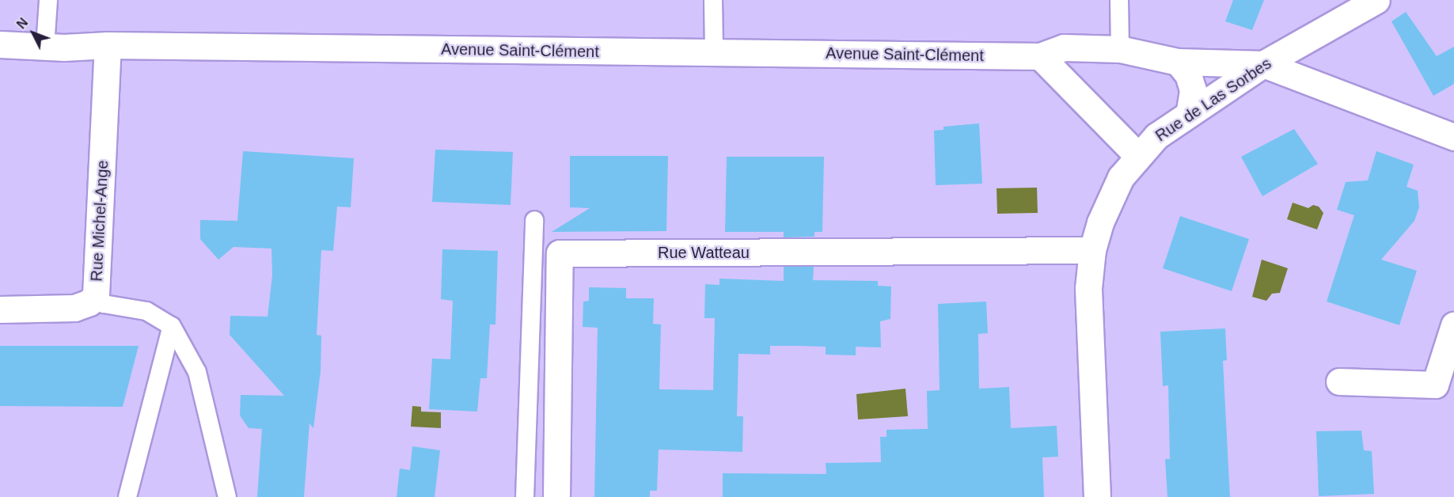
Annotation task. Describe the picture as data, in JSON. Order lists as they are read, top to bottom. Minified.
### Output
{"streets":{"street":["Avenue Saint-Clément","Rue de Las Sorbes","Rue Michel-Ange","Rue Watteau"]},"crossings":[["Avenue Saint-Clément","Rue de Las Sorbes"],["Avenue Saint-Clément","Rue Michel-Ange"],["Rue de Las Sorbes","Rue Watteau"]],"north":"top left"}
